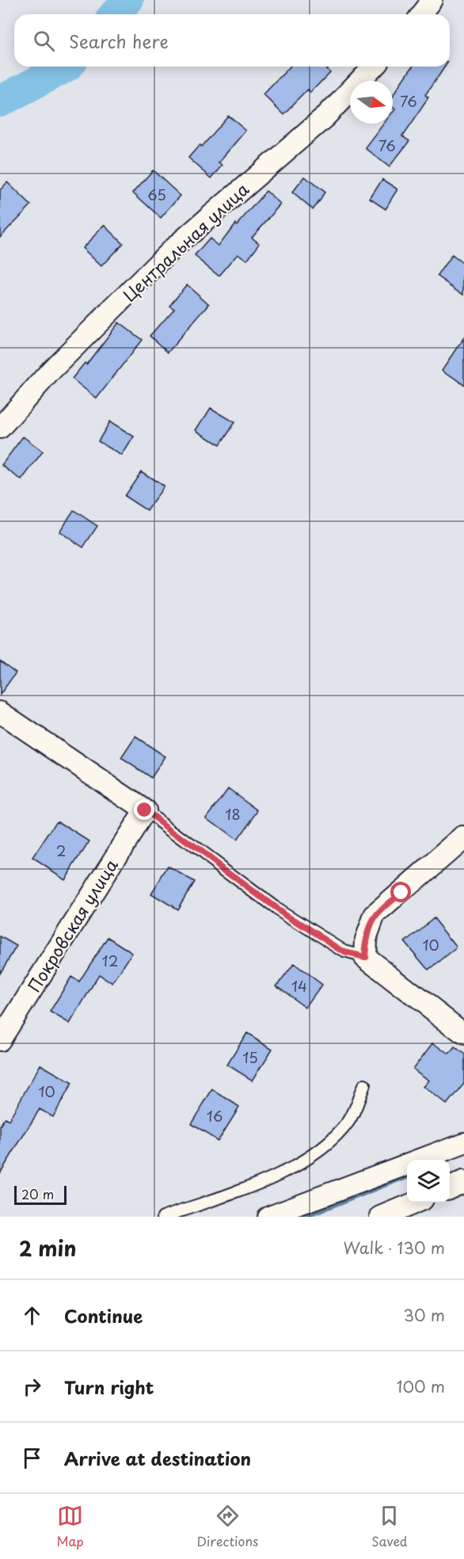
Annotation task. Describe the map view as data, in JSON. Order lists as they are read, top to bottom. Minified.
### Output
{"streets":{"street":["Центральная улица","Покровская улица"]},"house_numbers":["76","76","65","18","2","10","12","14","15","10","16"],"scale_bar":"20 m","north":"right","page":{"search":"Search here","scale":"20 m","heading":["2 min","Walk · 130 m"],"list":[["Continue","30 m"],["Turn right","100 m"],"Arrive at destination"],"nav":["Map","Directions","Saved"]}}
